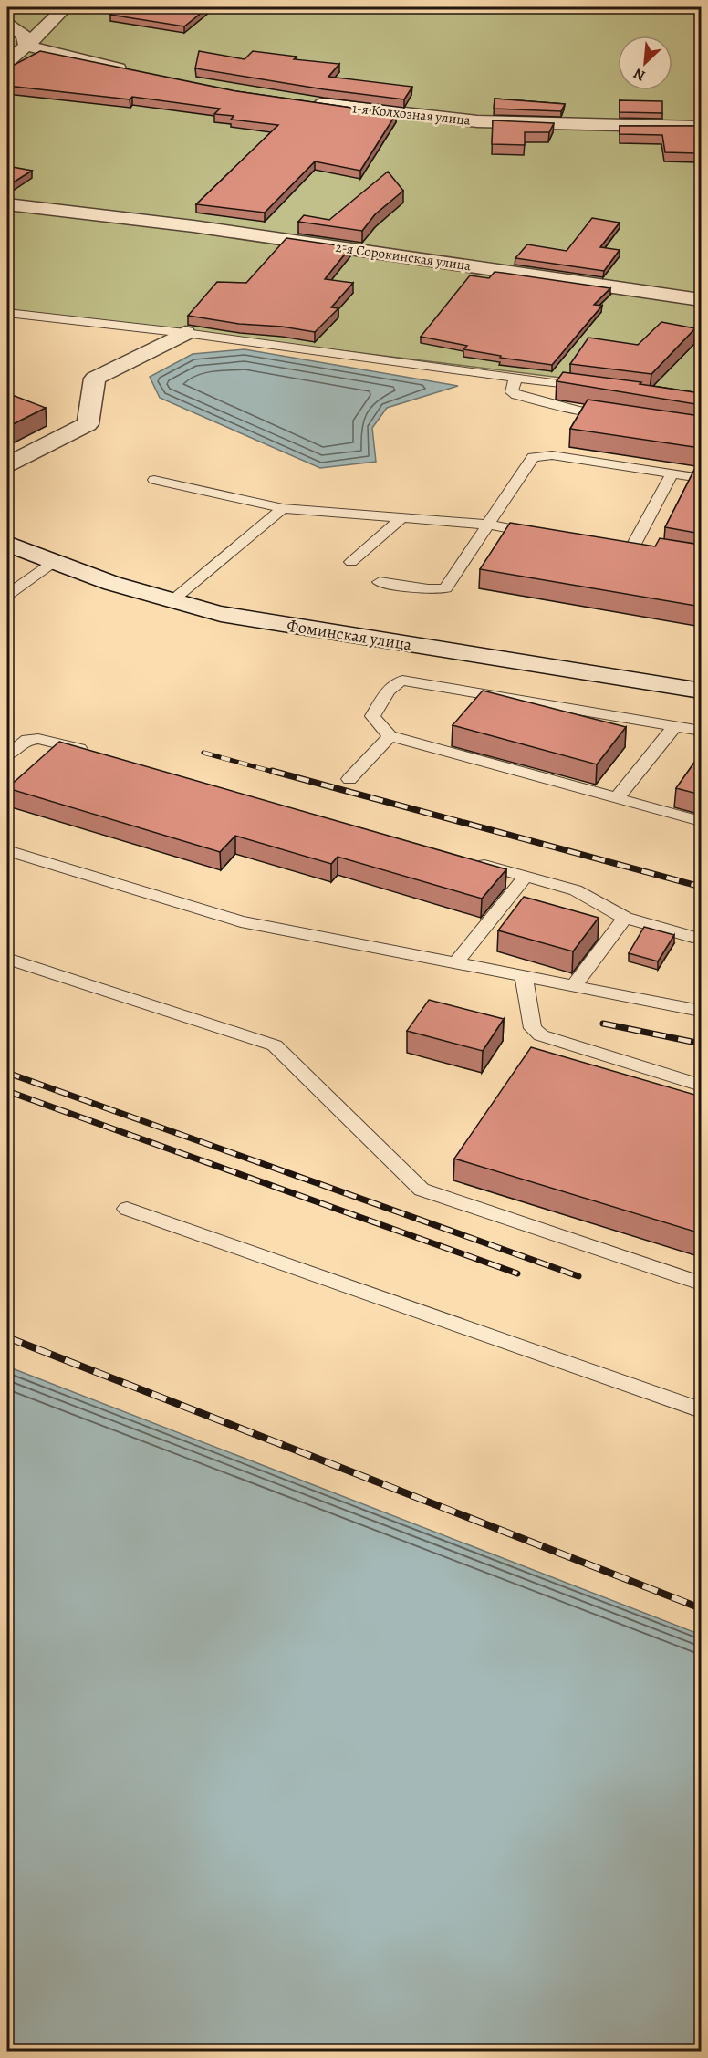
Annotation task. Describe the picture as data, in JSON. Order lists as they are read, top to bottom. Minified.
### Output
{"streets":{"street":["1-я Колхозная улица","2-я Сорокинская улица","Фоминская улица"]},"north":"bottom left"}
